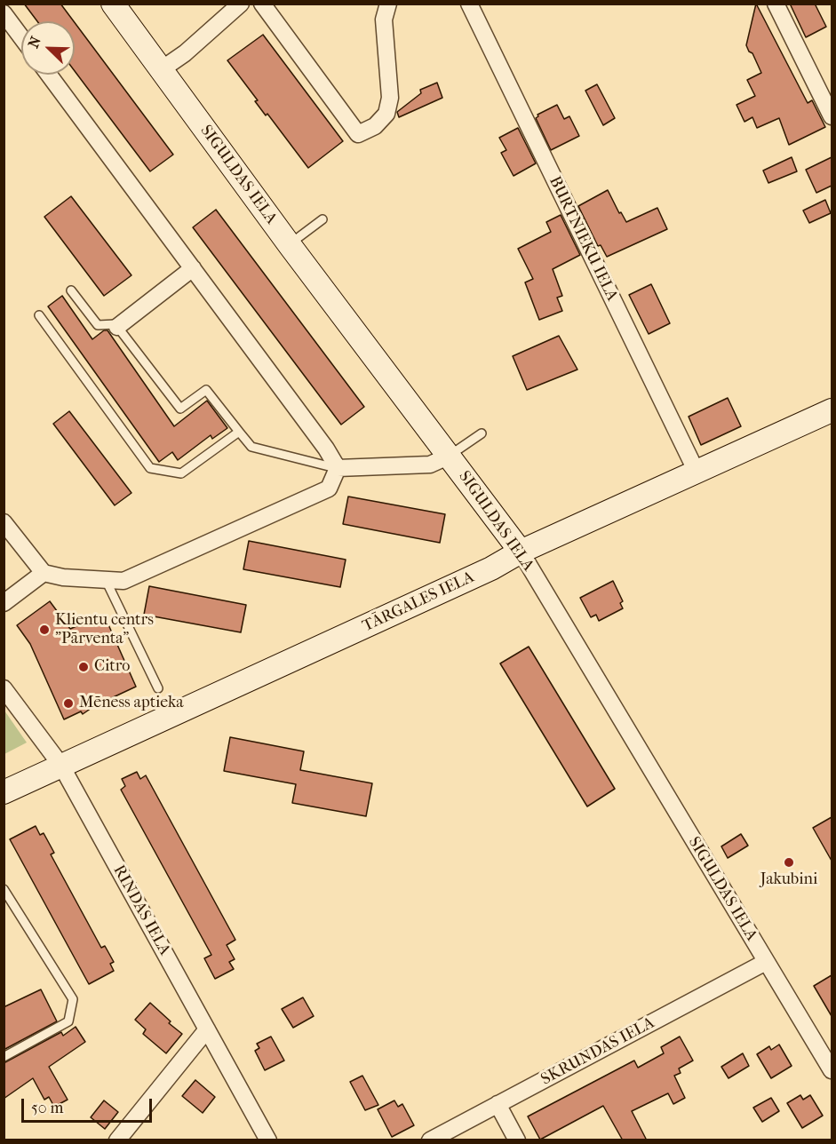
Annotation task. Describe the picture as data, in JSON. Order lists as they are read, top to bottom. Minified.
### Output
{"streets":{"street":["SIGULDAS IELA","BURTNIEKU IELA","TĀRGALES IELA","RINDAS IELA","SKRUNDAS IELA"]},"crossings":[["SIGULDAS IELA","TĀRGALES IELA"],["SIGULDAS IELA","SKRUNDAS IELA"],["BURTNIEKU IELA","TĀRGALES IELA"],["TĀRGALES IELA","RINDAS IELA"]],"places":["Klientu centrs \"Pārventa\"","Citro","Mēness aptieka","Jakubini"],"scale_bar":"50 m","north":"top left"}
